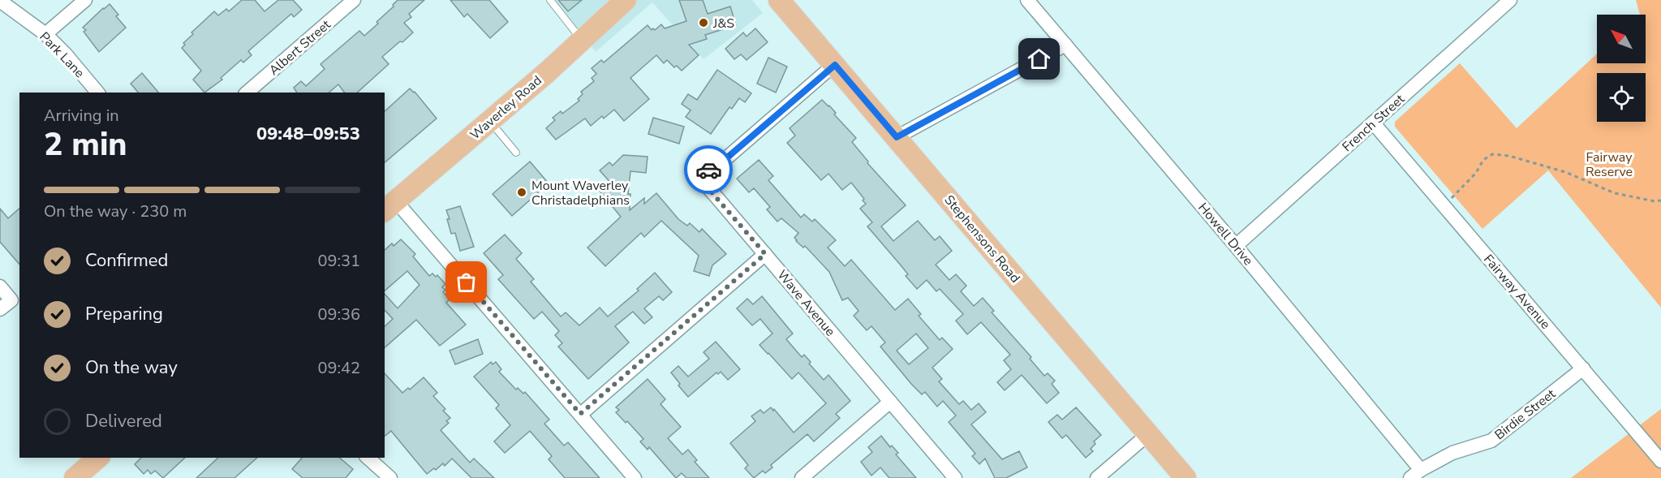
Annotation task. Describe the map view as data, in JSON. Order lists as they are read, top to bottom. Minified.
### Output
{"streets":{"main road":["Waverley Road","Stephensons Road"],"street":["Albert Street","Park Lane","French Street","Howell Drive","Fairway Avenue","Wave Avenue","Birdie Street"]},"crossings":[["French Street","Howell Drive"],["French Street","Fairway Avenue"],["Howell Drive","Birdie Street"],["Stephensons Road","Wave Avenue"],["Fairway Avenue","Birdie Street"]],"parks":["Fairway Reserve"],"places":["J&S","Mount Waverley Christadelphians"],"north":"top left","page":{"heading":["2 min","Arriving in","09:48–09:53"],"bar":"On the way · 230 m","list":[["Confirmed","09:31"],["Preparing","09:36"],["On the way","09:42"],"Delivered"]}}
